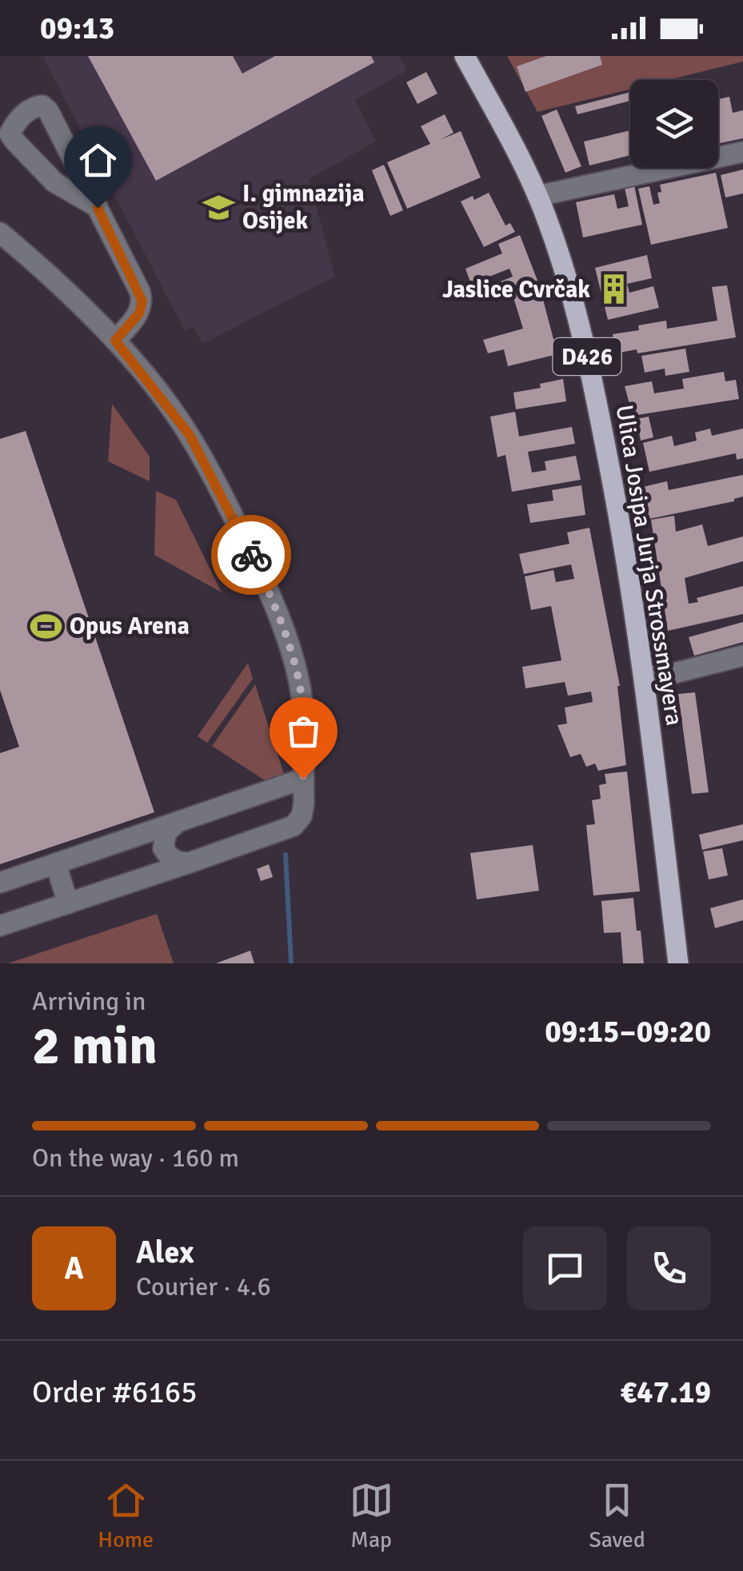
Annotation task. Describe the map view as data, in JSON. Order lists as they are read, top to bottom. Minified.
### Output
{"streets":{"main road":["D426","Ulica Josipa Jurja Strossmayera"]},"places":{"school or university":["I. gimnazija Osijek"],"building":["Jaslice Cvrčak"],"sports":["Opus Arena"]},"page":{"status":"09:13","heading":["2 min","Arriving in","09:15–09:20"],"panel":["Alex","Courier · 4.6","Order #6165","€47.19"],"bar":"On the way · 160 m","round":"A","tabs":["Home","Map","Saved"]}}
